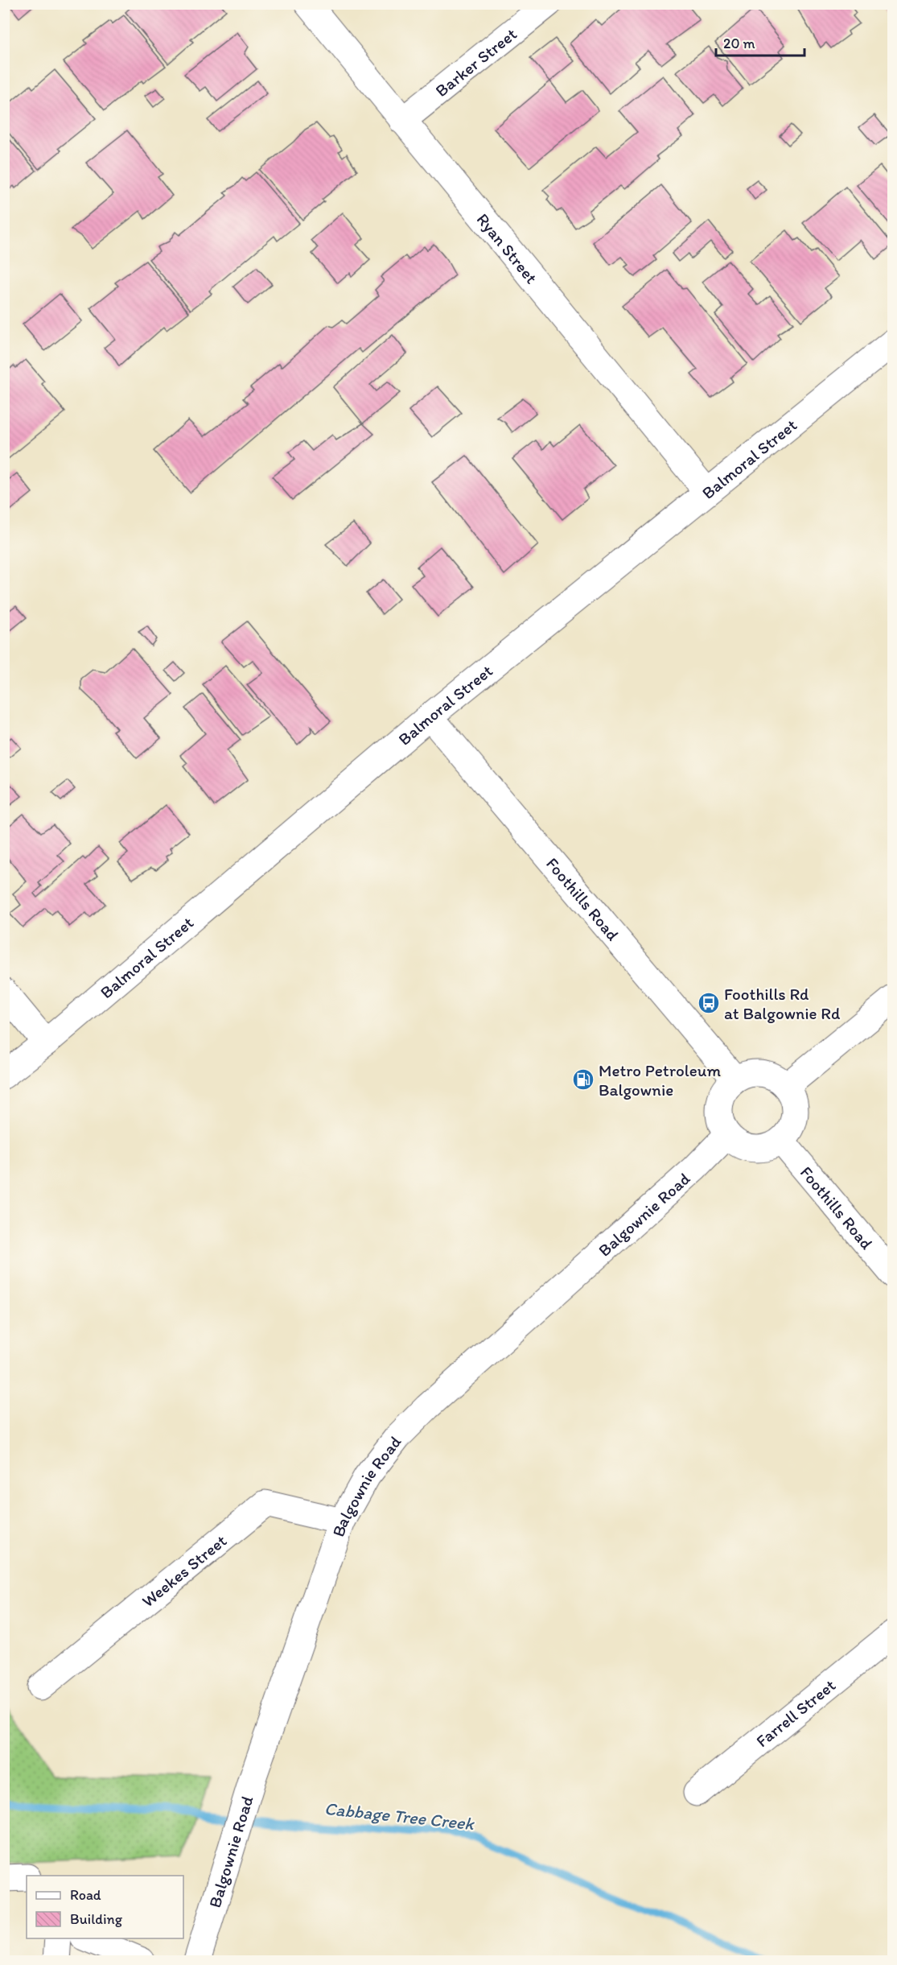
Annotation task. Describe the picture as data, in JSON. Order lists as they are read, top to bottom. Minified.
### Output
{"streets":{"street":["Barker Street","Ryan Street","Balmoral Street","Foothills Road","Balgownie Road","Weekes Street","Farrell Street"]},"crossings":[["Barker Street","Ryan Street"],["Ryan Street","Balmoral Street"],["Balmoral Street","Foothills Road"],["Foothills Road","Balgownie Road"],["Balgownie Road","Weekes Street"]],"water":["Cabbage Tree Creek"],"places":{"bus stop":["Foothills Rd at Balgownie Rd"],"fuel station":["Metro Petroleum Balgownie"]},"legend":["Road","Building"],"scale_bar":"20 m"}
